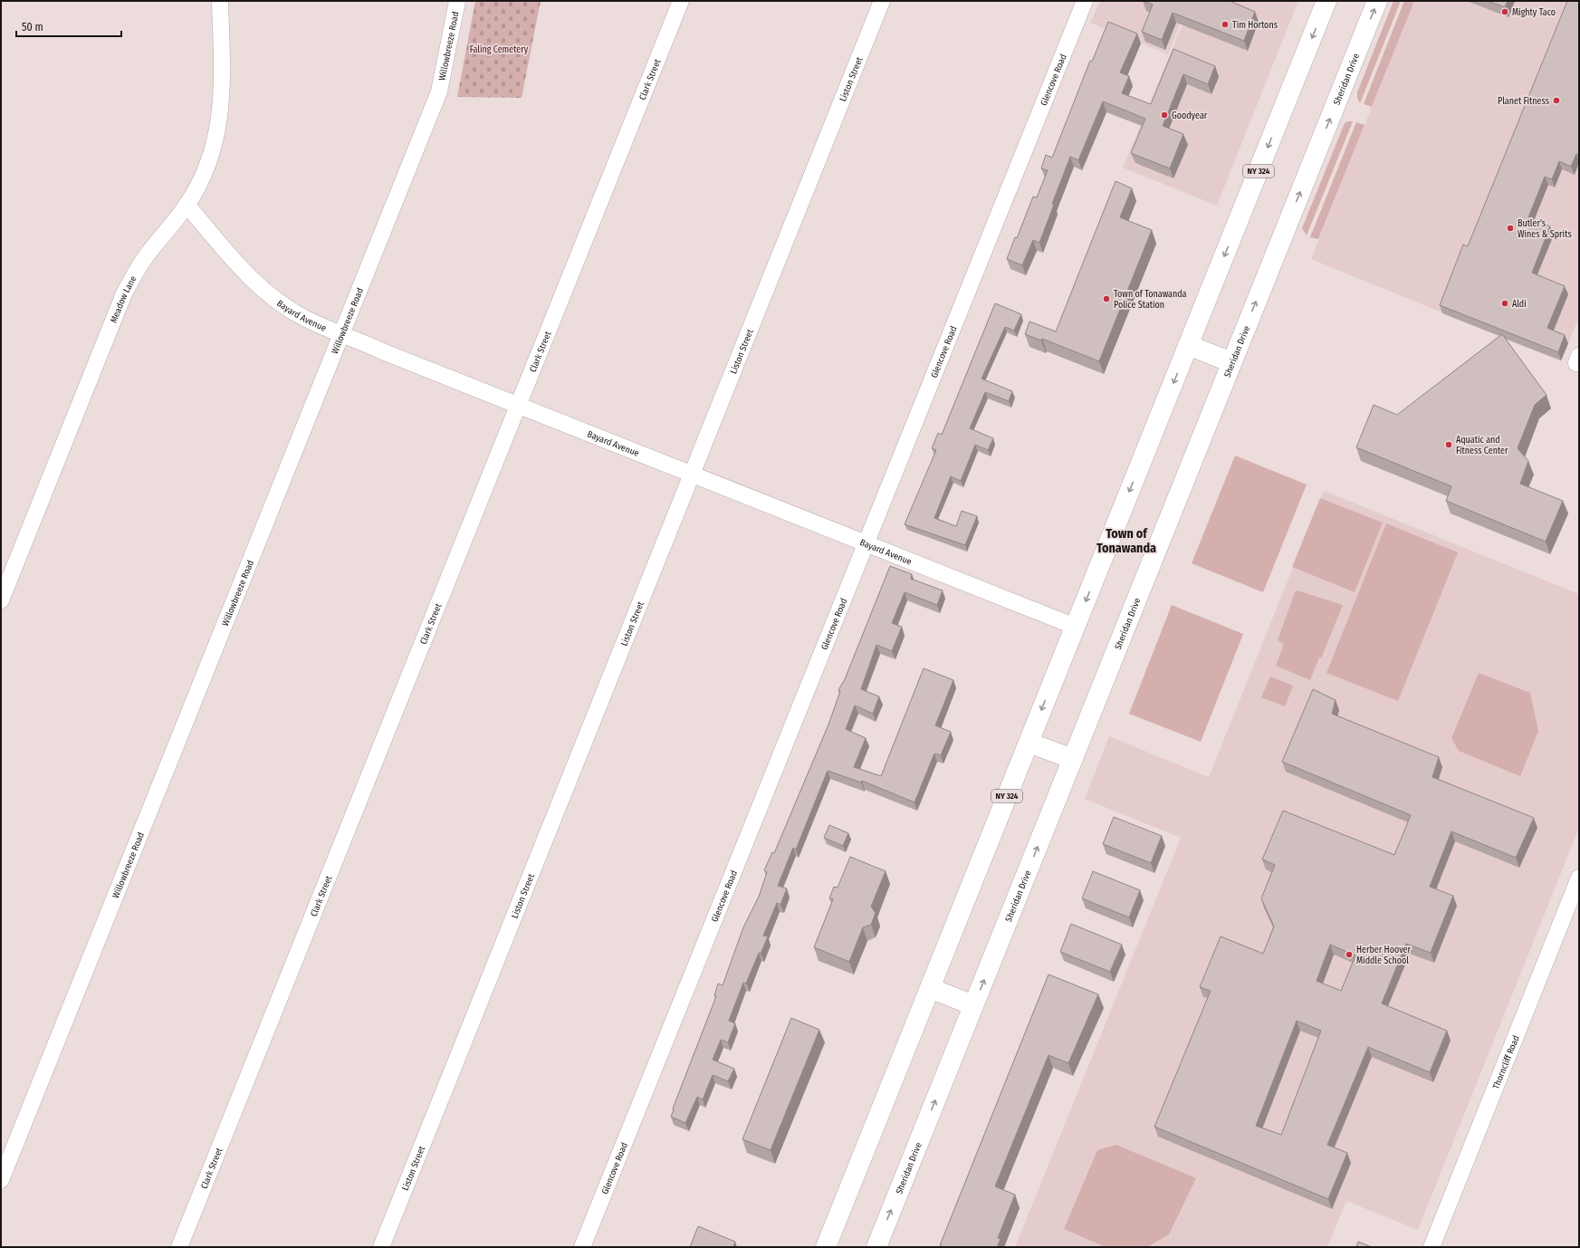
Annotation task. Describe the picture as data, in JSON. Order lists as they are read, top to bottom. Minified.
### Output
{"streets":{"main road":["Sheridan Drive","NY 324"],"street":["Willowbreeze Road","Clark Street","Liston Street","Glencove Road","Meadow Lane","Bayard Avenue","Thorncliff Road"]},"crossings":[["Willowbreeze Road","Bayard Avenue"],["Clark Street","Bayard Avenue"],["Liston Street","Bayard Avenue"],["Glencove Road","Bayard Avenue"],["NY 324","Bayard Avenue"],["Meadow Lane","Bayard Avenue"]],"districts":["Town of Tonawanda"],"parks":["Faling Cemetery"],"places":["Mighty Taco","Tim Hortons","Planet Fitness","Goodyear","Butler's Wines & Sprits","Town of Tonawanda Police Station","Aldi","Aquatic and Fitness Center","Herber Hoover Middle School"],"scale_bar":"50 m"}
